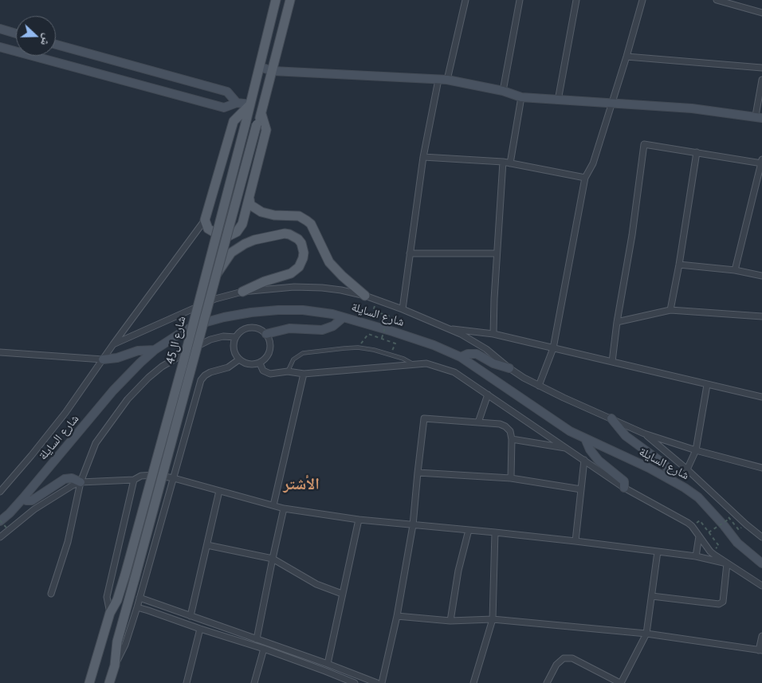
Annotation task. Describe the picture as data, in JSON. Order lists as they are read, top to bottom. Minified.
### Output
{"streets":{"main road":["شارع السايلة","شارع ال45"]},"districts":["الأشتر"],"north":"right"}
